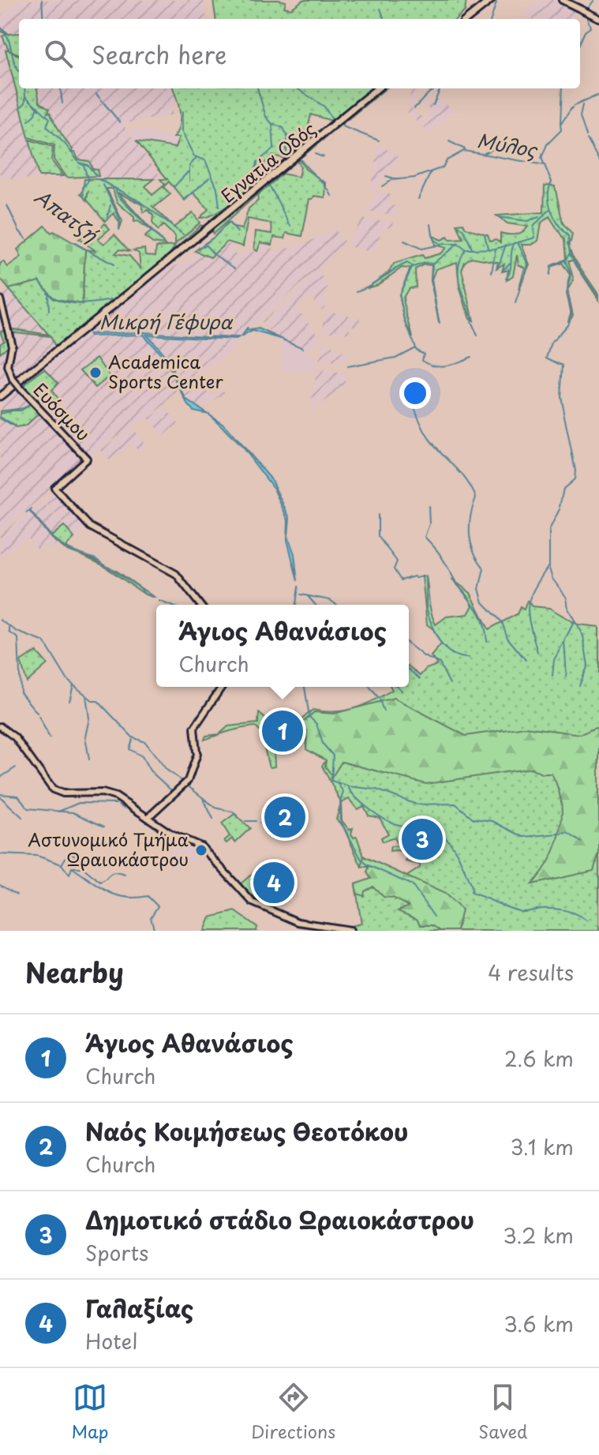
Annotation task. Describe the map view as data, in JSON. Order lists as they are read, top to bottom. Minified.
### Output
{"streets":{"highway":["Εγνατία Οδός"],"main road":["Ευόσμου"]},"water":["Μύλος","Απατζή","Μικρή Γέφυρα"],"places":["Academica Sports Center","Αστυνομικό Τμήμα Ωραιοκάστρου"],"page":{"search":"Search here","popup":["Άγιος Αθανάσιος","Church"],"pins":["1","2","3","4"],"heading":["Nearby","4 results"],"list":[{"mark":"1","name":"Άγιος Αθανάσιος","note":"Church","value":"2.6 km"},{"mark":"2","name":"Ναός Κοιμήσεως Θεοτόκου","note":"Church","value":"3.1 km"},{"mark":"3","name":"Δημοτικό στάδιο Ωραιοκάστρου","note":"Sports","value":"3.2 km"},{"mark":"4","name":"Γαλαξίας","note":"Hotel","value":"3.6 km"}],"nav":["Map","Directions","Saved"]}}
